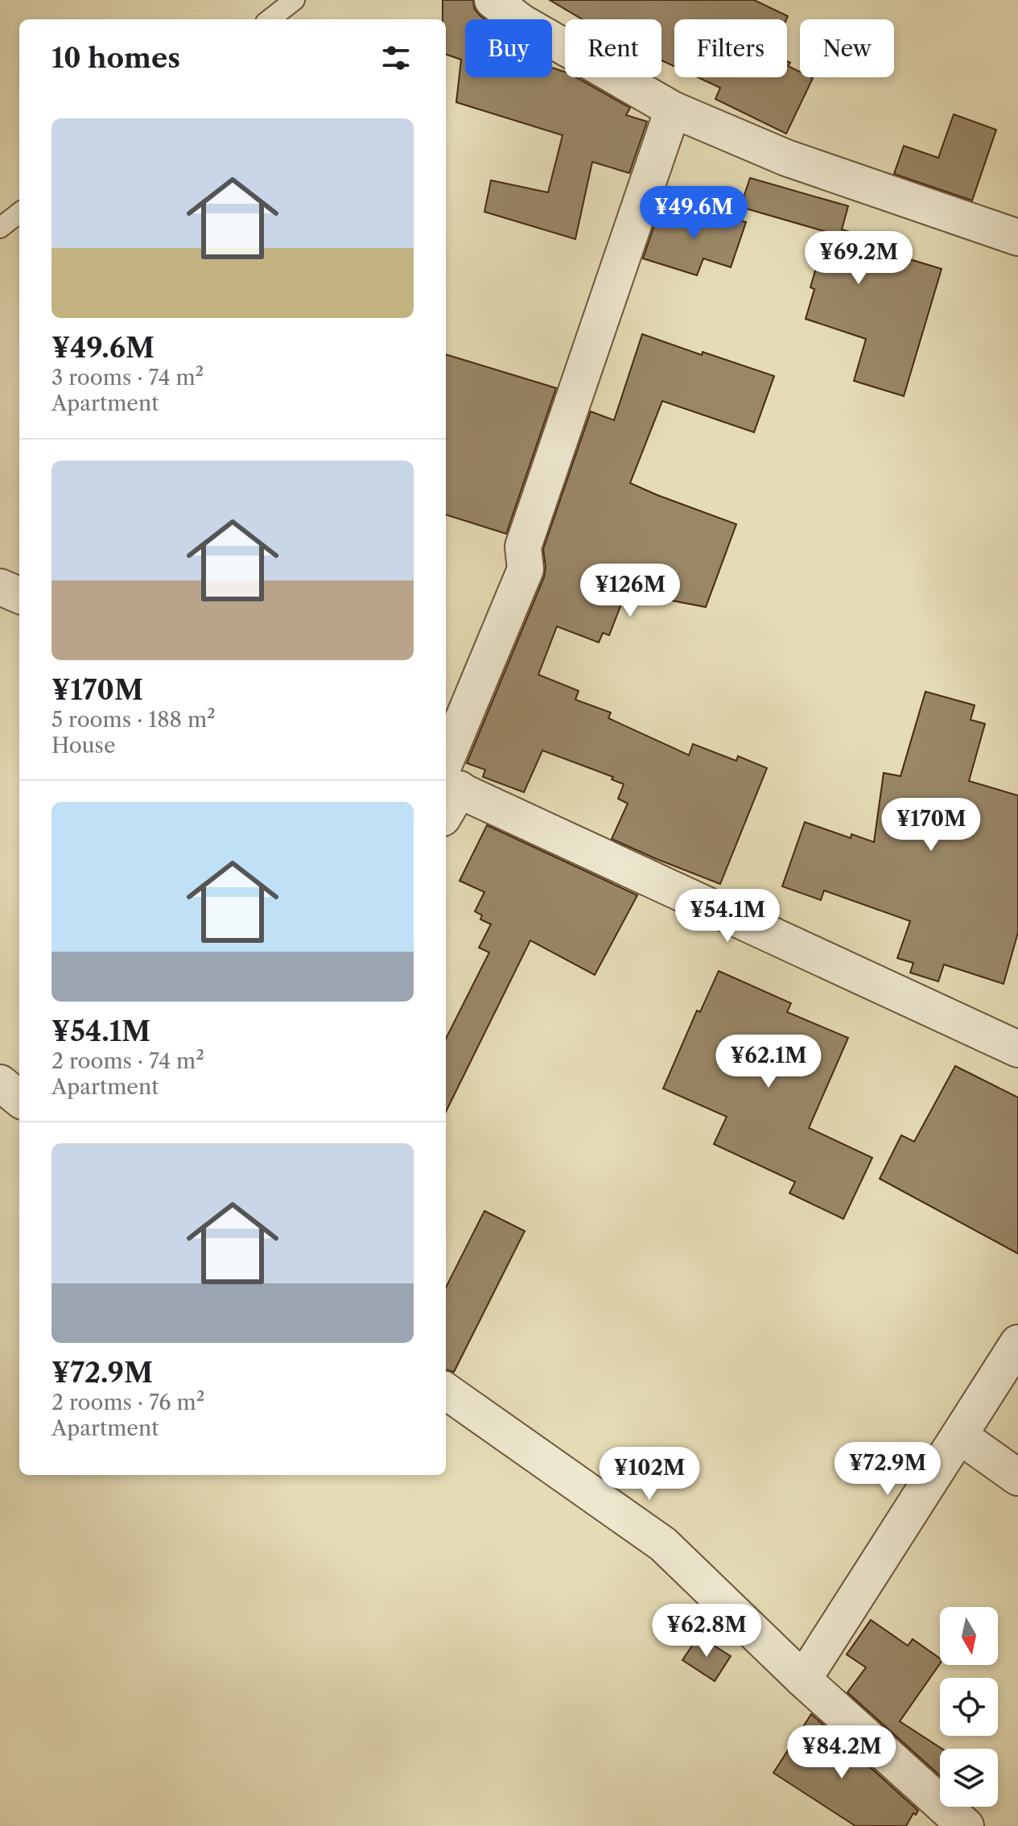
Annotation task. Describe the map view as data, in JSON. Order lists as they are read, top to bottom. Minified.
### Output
{"north":"bottom","page":{"chip":["Buy","Rent","Filters","New"],"heading":"10 homes","list":[{"name":"¥49.6M","note":"3 rooms · 74 m² · Apartment"},{"name":"¥170M","note":"5 rooms · 188 m² · House"},{"name":"¥54.1M","note":"2 rooms · 74 m² · Apartment"},{"name":"¥72.9M","note":"2 rooms · 76 m² · Apartment"}],"price":["¥49.6M","¥69.2M","¥126M","¥170M","¥54.1M","¥62.1M","¥72.9M","¥102M","¥62.8M","¥84.2M"]}}
